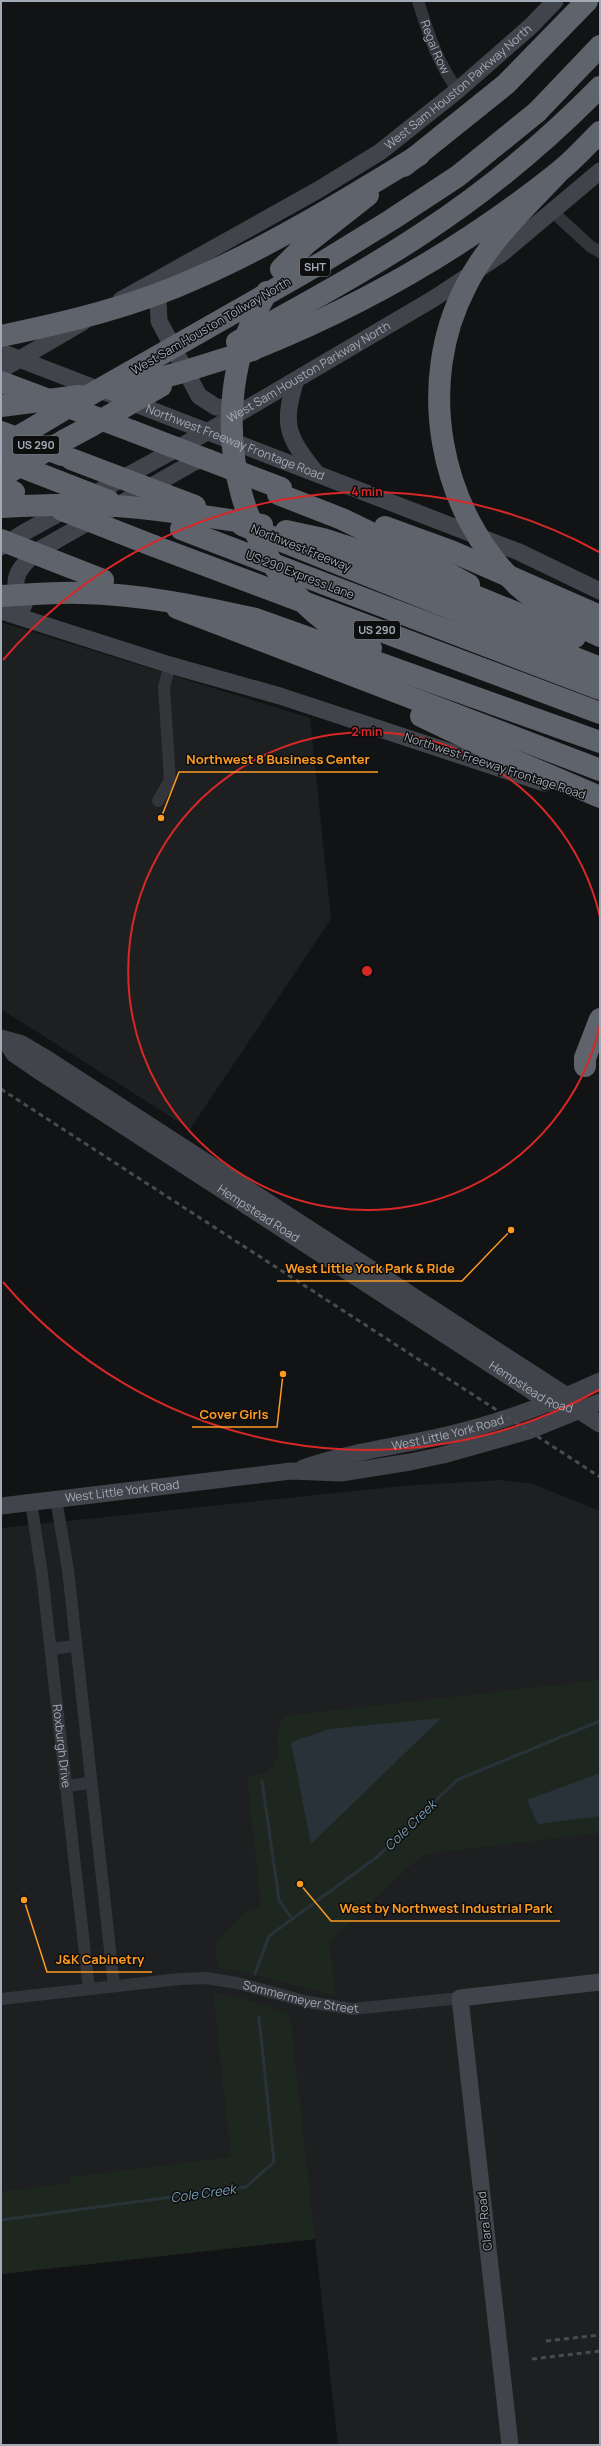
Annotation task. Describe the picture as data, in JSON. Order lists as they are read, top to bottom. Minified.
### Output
{"streets":{"highway":["SHT","West Sam Houston Tollway North","US 290","Northwest Freeway","US 290 Express Lane"],"main road":["West Sam Houston Parkway North","Northwest Freeway Frontage Road","Hempstead Road","West Little York Road","Sommermeyer Street","Clara Road"],"street":["Regal Row","Roxburgh Drive"]},"crossings":[["Regal Row","West Sam Houston Parkway North"],["West Sam Houston Parkway North","Northwest Freeway Frontage Road"],["Hempstead Road","West Little York Road"],["West Little York Road","Roxburgh Drive"],["Roxburgh Drive","Sommermeyer Street"],["Sommermeyer Street","Clara Road"]],"water":["Cole Creek"],"places":["Northwest 8 Business Center","West Little York Park & Ride","Cover Girls","West by Northwest Industrial Park","J&K Cabinetry"],"rings":["4 min","2 min"]}
